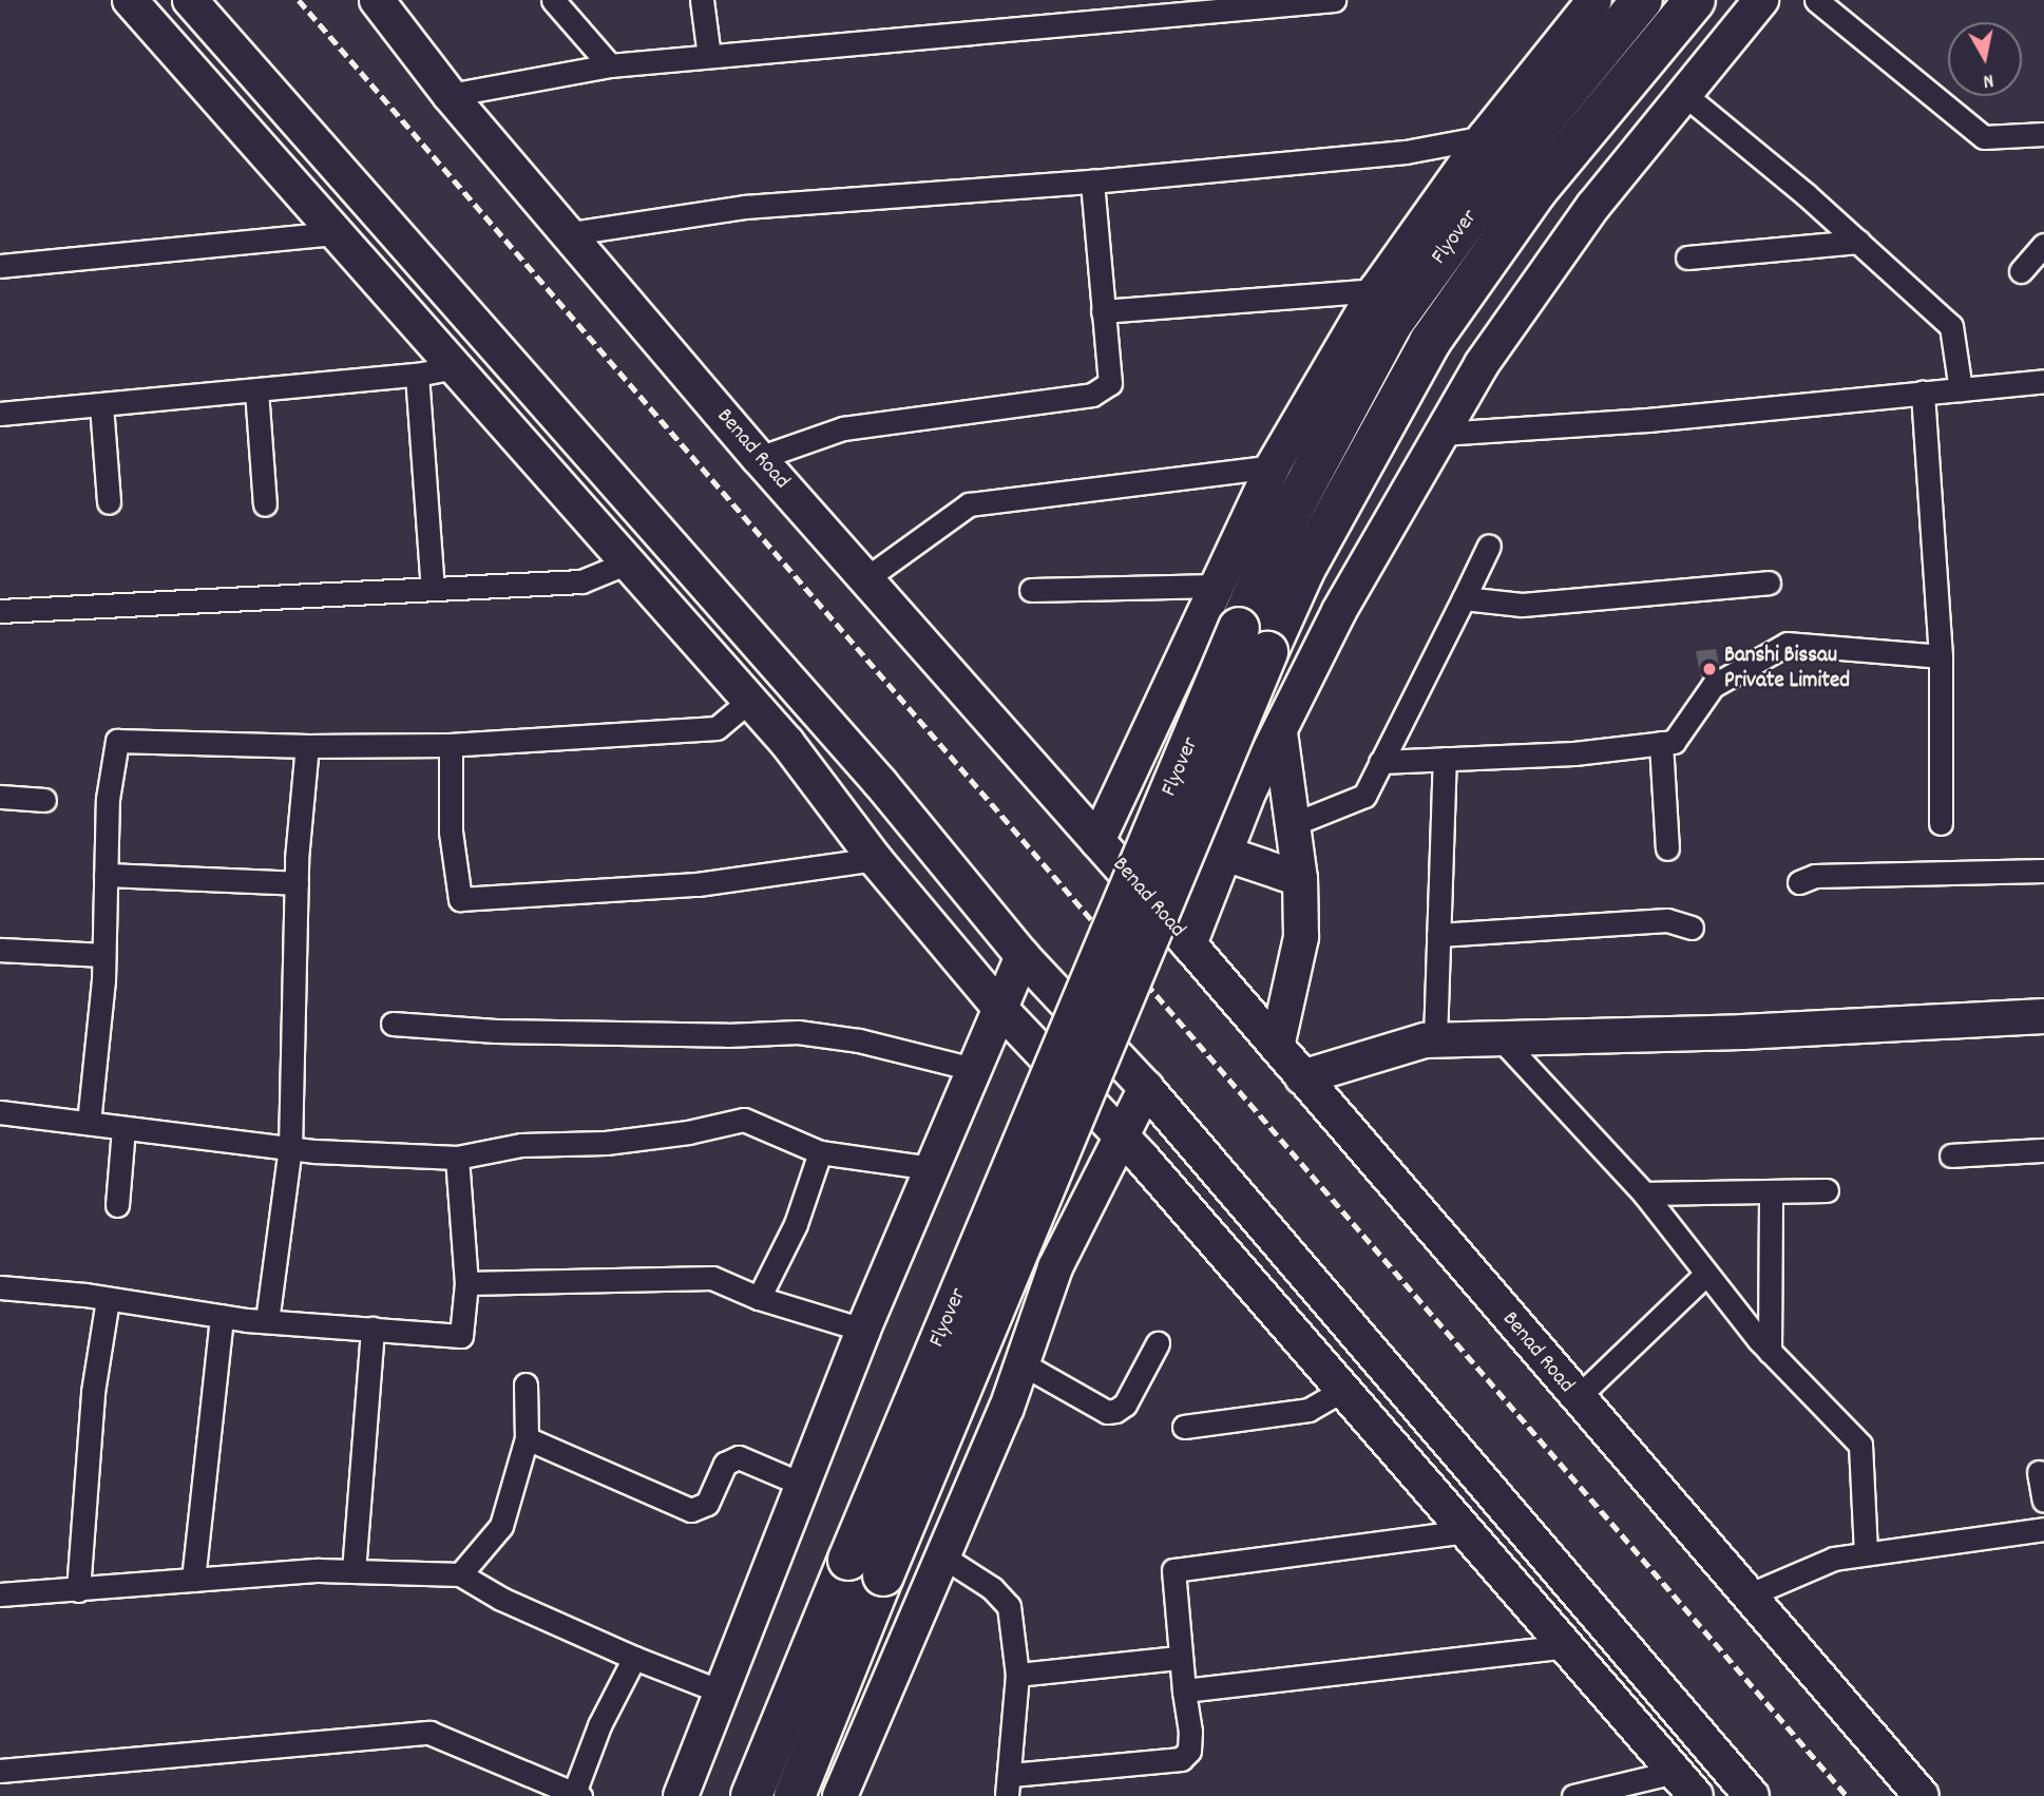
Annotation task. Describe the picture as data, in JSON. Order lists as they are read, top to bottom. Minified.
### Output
{"streets":{"highway":["Flyover"],"main road":["Benad Road"]},"places":["Banshi Bissau Private Limited"],"north":"bottom"}
